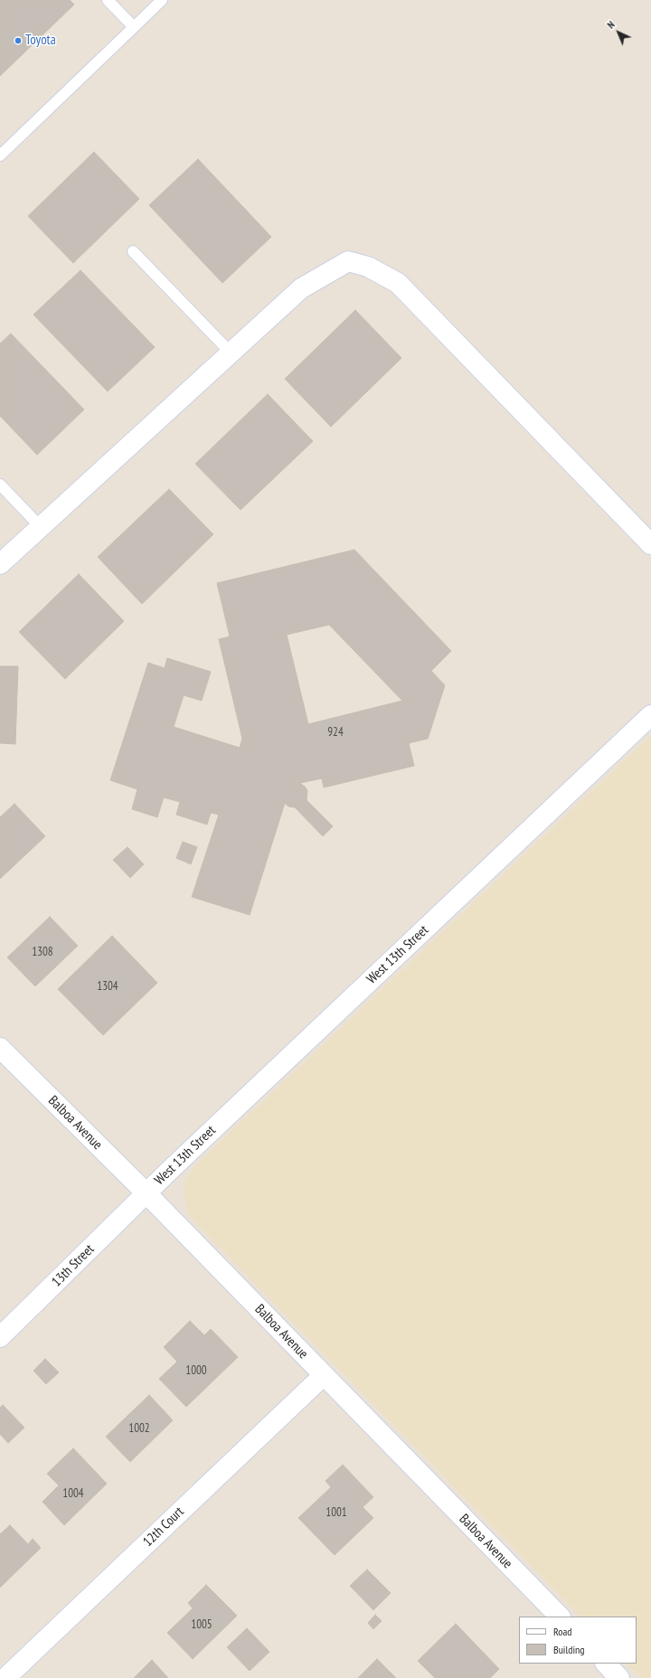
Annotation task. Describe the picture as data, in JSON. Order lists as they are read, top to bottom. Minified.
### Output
{"streets":{"street":["West 13th Street","Balboa Avenue","13th Street","12th Court"]},"crossings":[["West 13th Street","Balboa Avenue"],["West 13th Street","13th Street"],["Balboa Avenue","13th Street"],["Balboa Avenue","12th Court"]],"places":["Toyota"],"house_numbers":["924","1308","1304","1000","1002","1004","1001","1005"],"legend":["Road","Building"],"north":"top left"}
